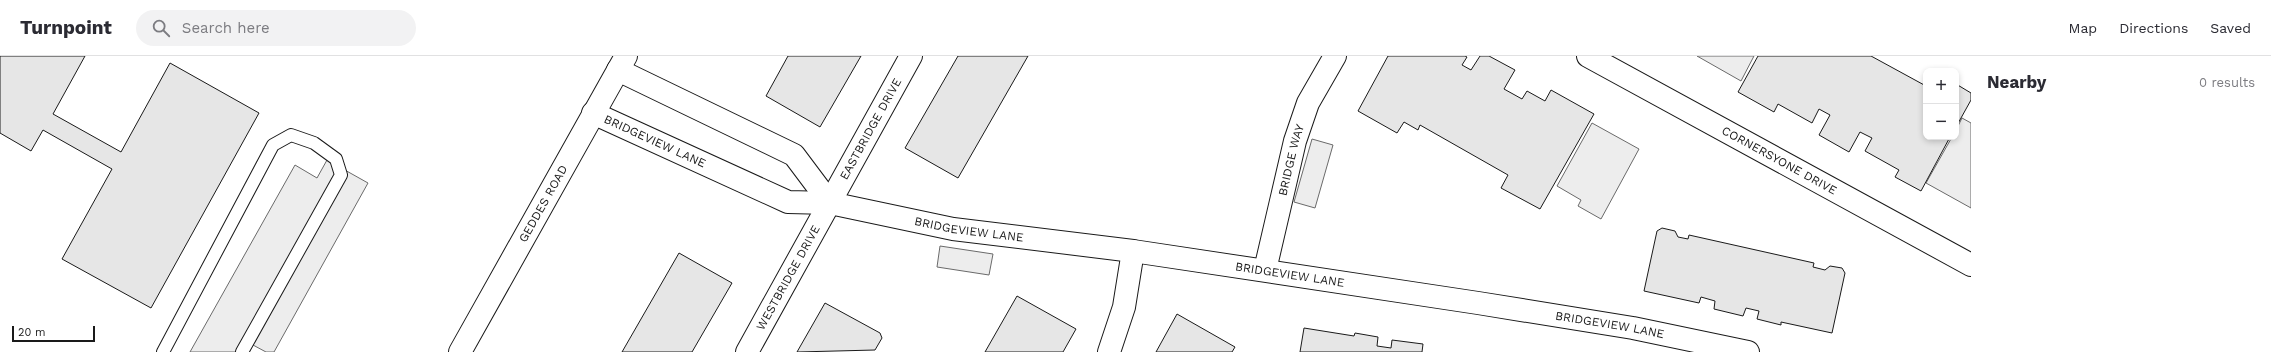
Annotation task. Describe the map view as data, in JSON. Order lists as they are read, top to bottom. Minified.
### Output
{"streets":{"street":["EASTBRIDGE DRIVE","BRIDGEVIEW LANE","BRIDGE WAY","CORNERSYONE DRIVE","GEDDES ROAD","WESTBRIDGE DRIVE"]},"crossings":[["EASTBRIDGE DRIVE","BRIDGEVIEW LANE"],["EASTBRIDGE DRIVE","WESTBRIDGE DRIVE"],["BRIDGEVIEW LANE","BRIDGE WAY"],["BRIDGEVIEW LANE","GEDDES ROAD"],["BRIDGEVIEW LANE","WESTBRIDGE DRIVE"]],"scale_bar":"20 m","page":{"header":"Turnpoint","search":"Search here","nav":["Map","Directions","Saved"],"heading":["Nearby","0 results"],"map_buttons":["+","−"],"scale":"20 m"}}
